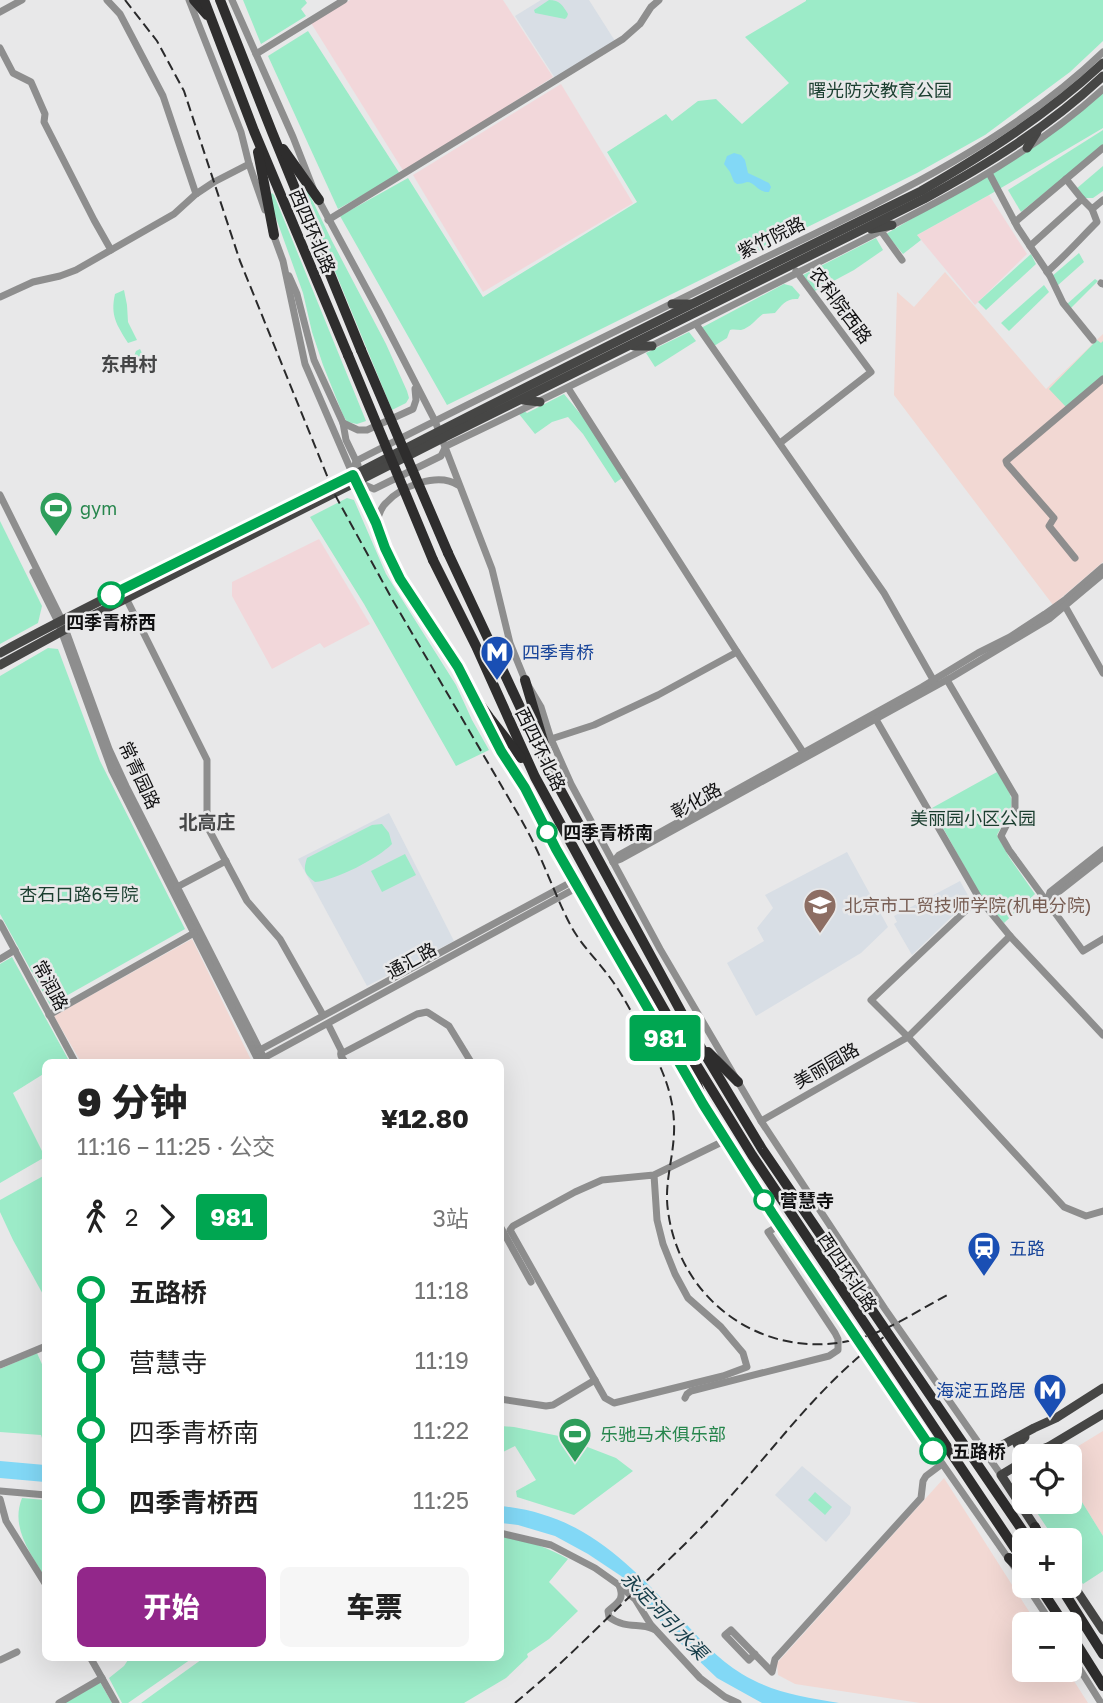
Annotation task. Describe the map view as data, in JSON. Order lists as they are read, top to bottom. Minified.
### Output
{"streets":{"highway":["西四环北路"],"main road":["紫竹院路"],"street":["农科院西路","常青园路","彰化路","通汇路","常润路","美丽园路"]},"crossings":[["西四环北路","紫竹院路"],["西四环北路","彰化路"],["西四环北路","通汇路"],["西四环北路","美丽园路"],["紫竹院路","农科院西路"],["常青园路","通汇路"]],"districts":["东冉村","北高庄"],"water":["永定河引水渠"],"parks":["曙光防灾教育公园","美丽园小区公园","杏石口路6号院"],"places":{"sports":["gym","乐驰马术俱乐部"],"other":["四季青桥西","四季青桥南","营慧寺","五路桥"],"metro station":["四季青桥","海淀五路居"],"school or university":["北京市工贸技师学院(机电分院)"],"station":["五路"]},"lines":["bus line 981"],"page":{"on_map":"981","heading":["9 分钟","11:16 – 11:25 · 公交","¥12.80"],"legs":["2","981","3站"],"list":[{"name":"五路桥","value":"11:18"},{"name":"营慧寺","value":"11:19"},{"name":"四季青桥南","value":"11:22"},{"name":"四季青桥西","value":"11:25"}],"map_buttons":["+","−"],"buttons":["开始","车票"]}}
